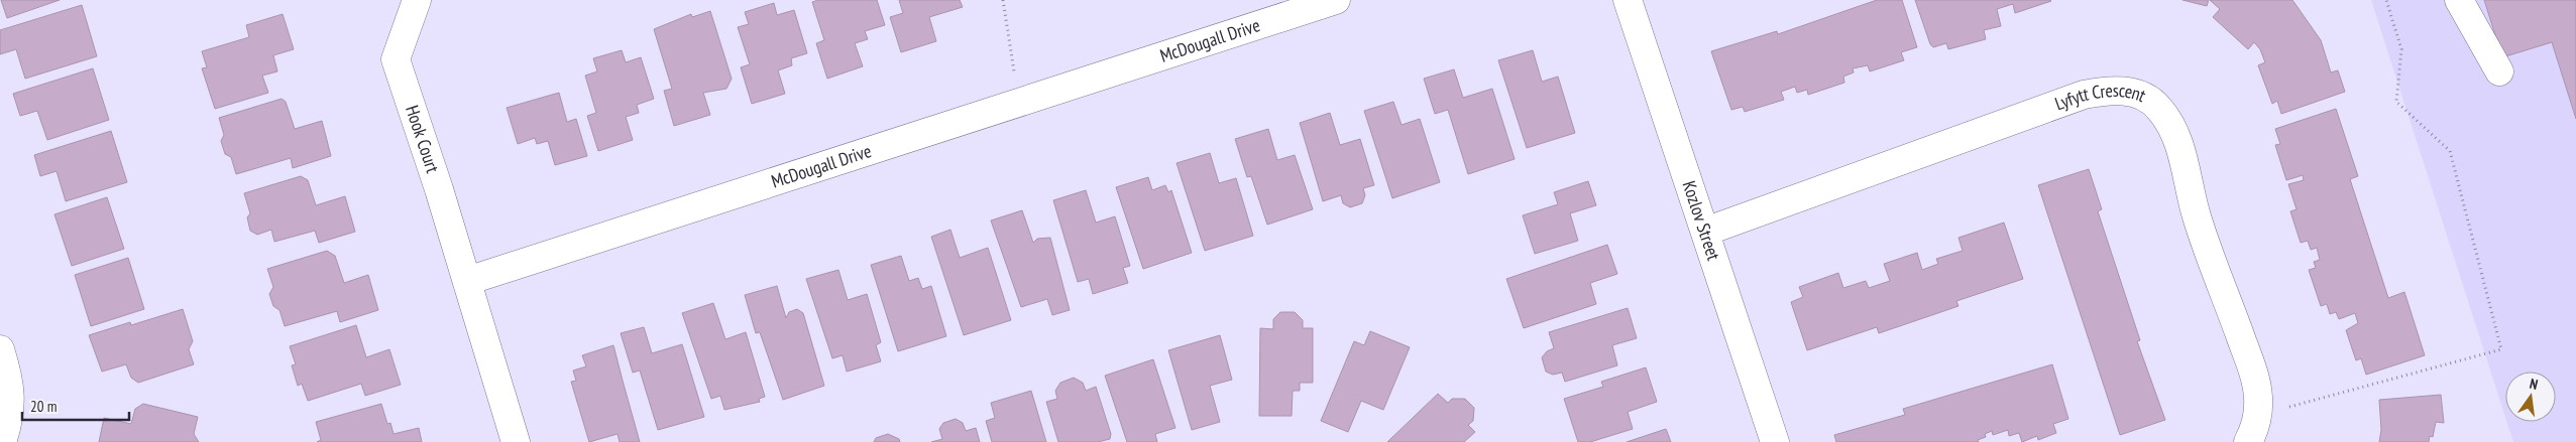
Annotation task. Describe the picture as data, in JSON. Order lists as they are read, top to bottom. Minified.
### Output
{"streets":{"street":["McDougall Drive","Lyfytt Crescent","Hook Court","Kozlov Street"]},"crossings":[["McDougall Drive","Hook Court"],["Lyfytt Crescent","Kozlov Street"]],"scale_bar":"20 m","north":"top"}
